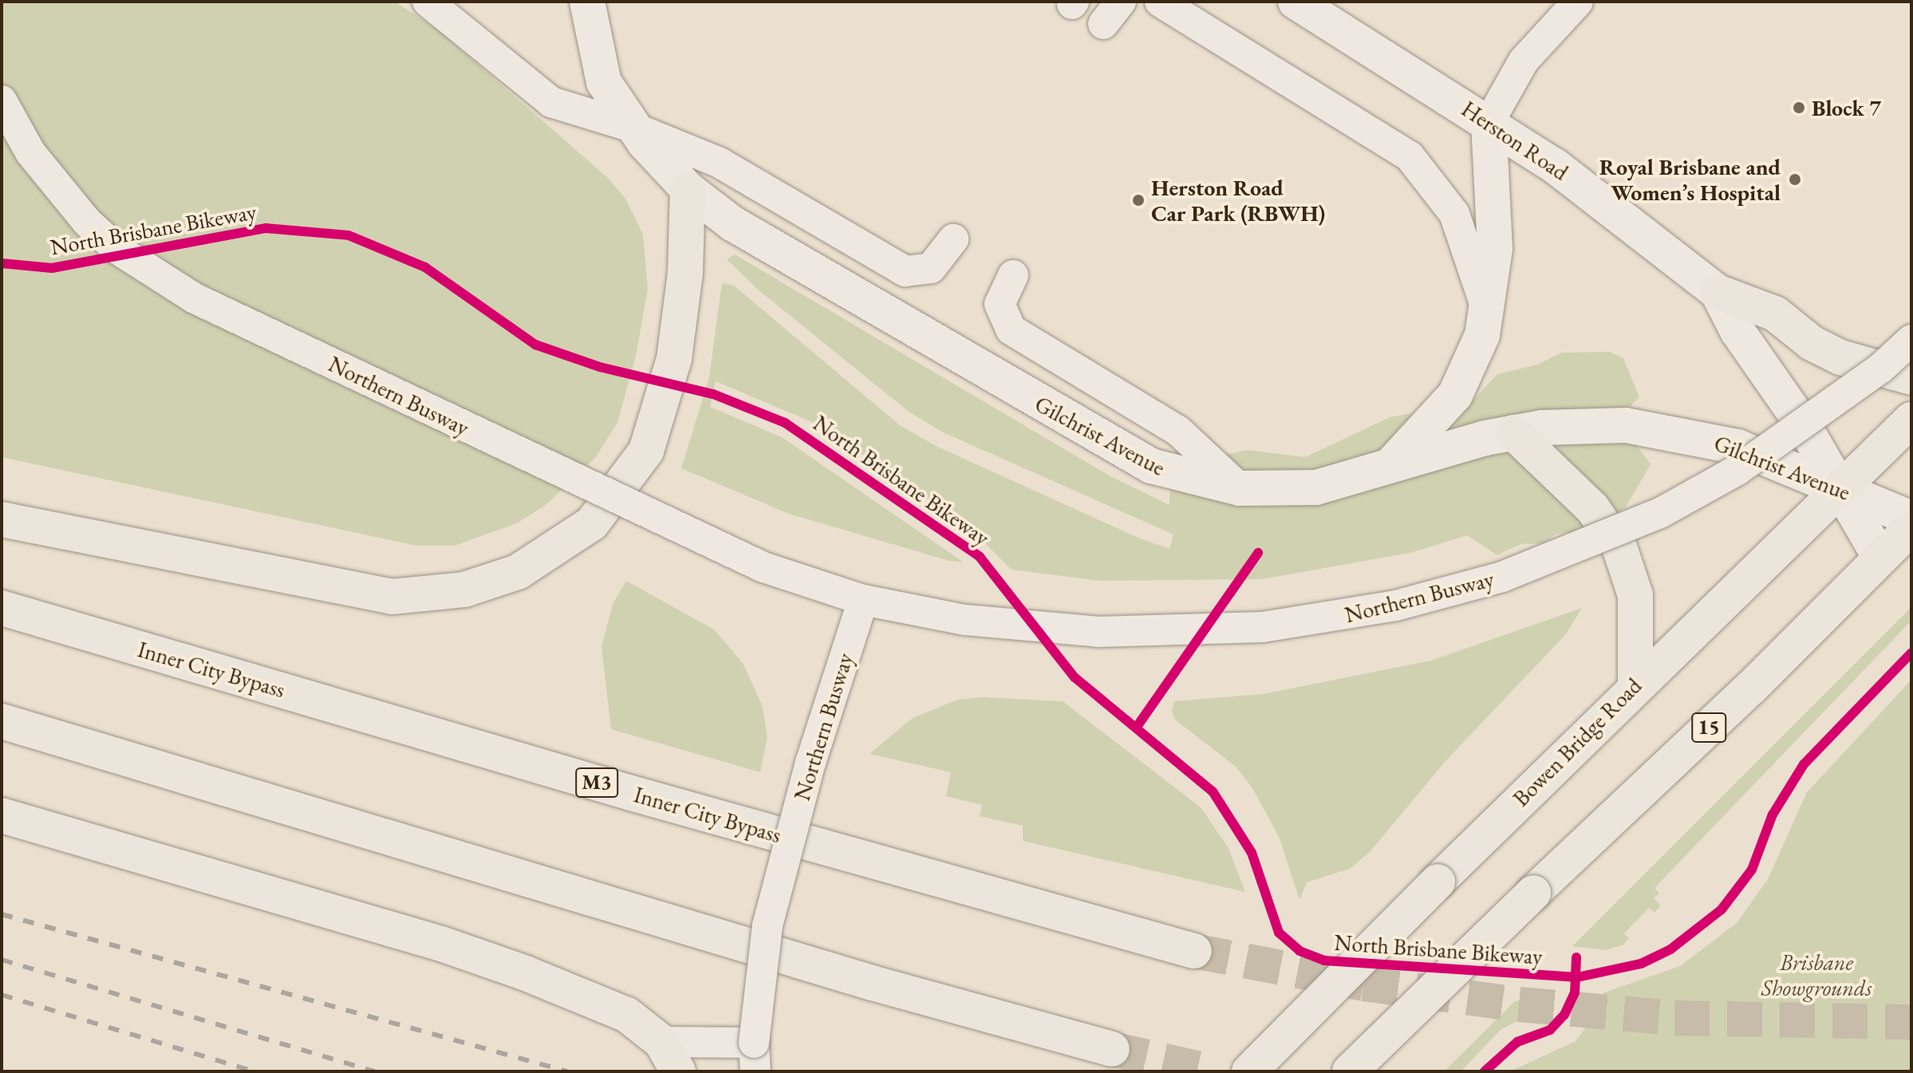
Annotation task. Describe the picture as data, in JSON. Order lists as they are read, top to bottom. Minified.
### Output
{"streets":{"highway":["Inner City Bypass","15","Bowen Bridge Road","M3"],"main road":["Herston Road","Gilchrist Avenue"],"lane":["Northern Busway"],"cycle path":["North Brisbane Bikeway"]},"crossings":[["Herston Road","Gilchrist Avenue"],["Herston Road","15"],["Herston Road","Bowen Bridge Road"],["Gilchrist Avenue","Bowen Bridge Road"]],"parks":["Brisbane Showgrounds"],"places":["Block 7","Royal Brisbane and Women’s Hospital","Herston Road Car Park (RBWH)"]}
